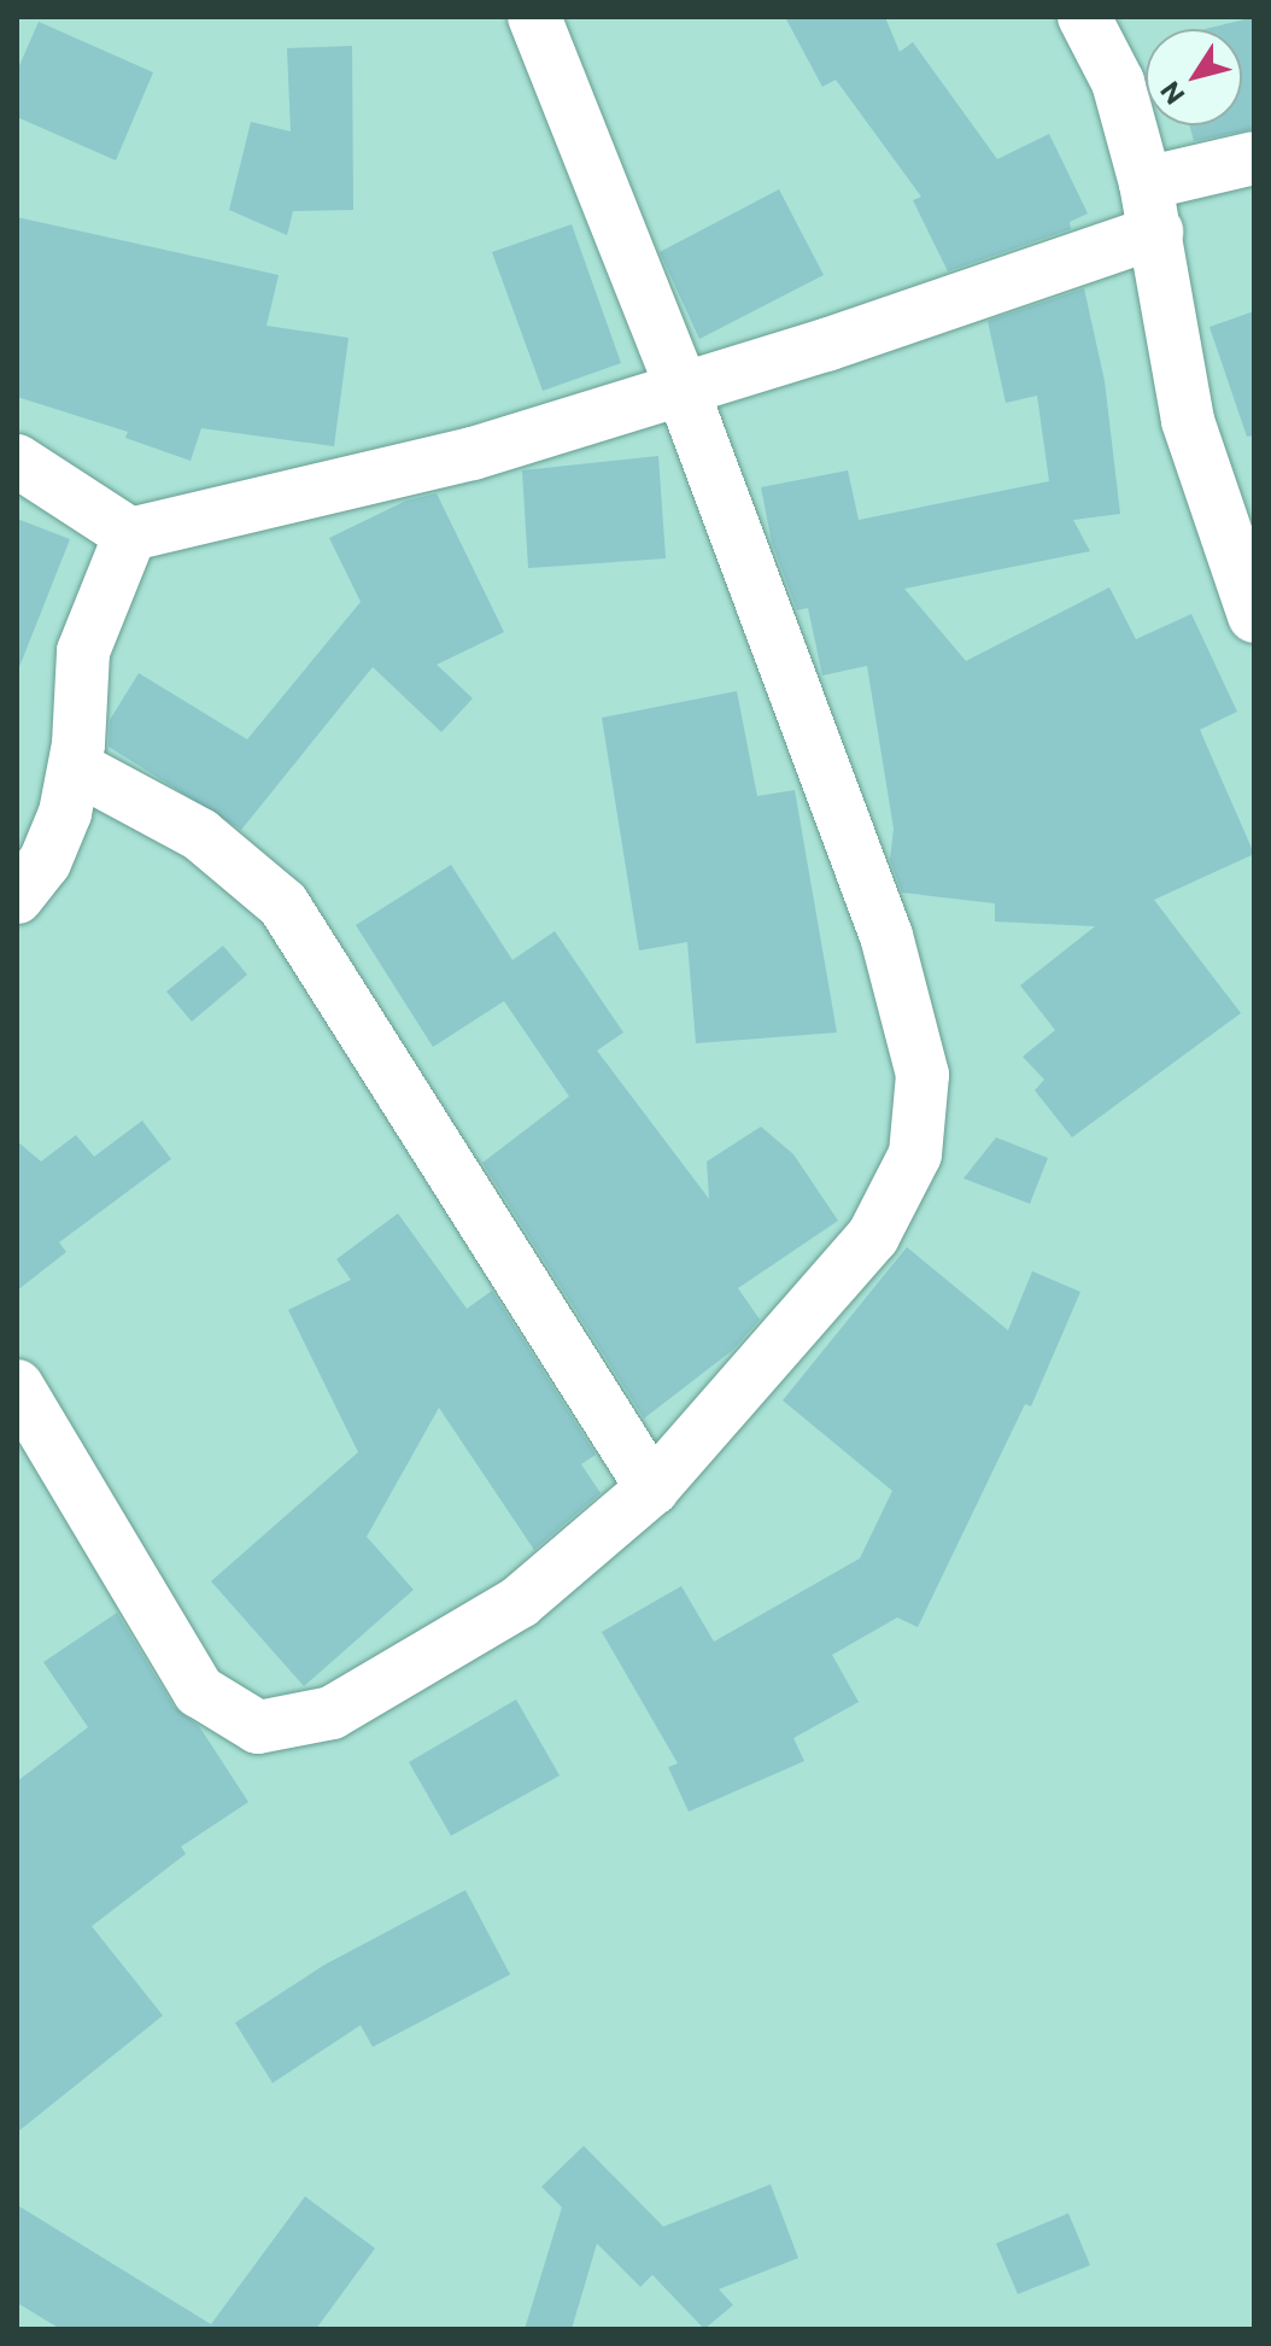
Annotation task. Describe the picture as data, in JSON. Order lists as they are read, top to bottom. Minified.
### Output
{"north":"bottom left"}
